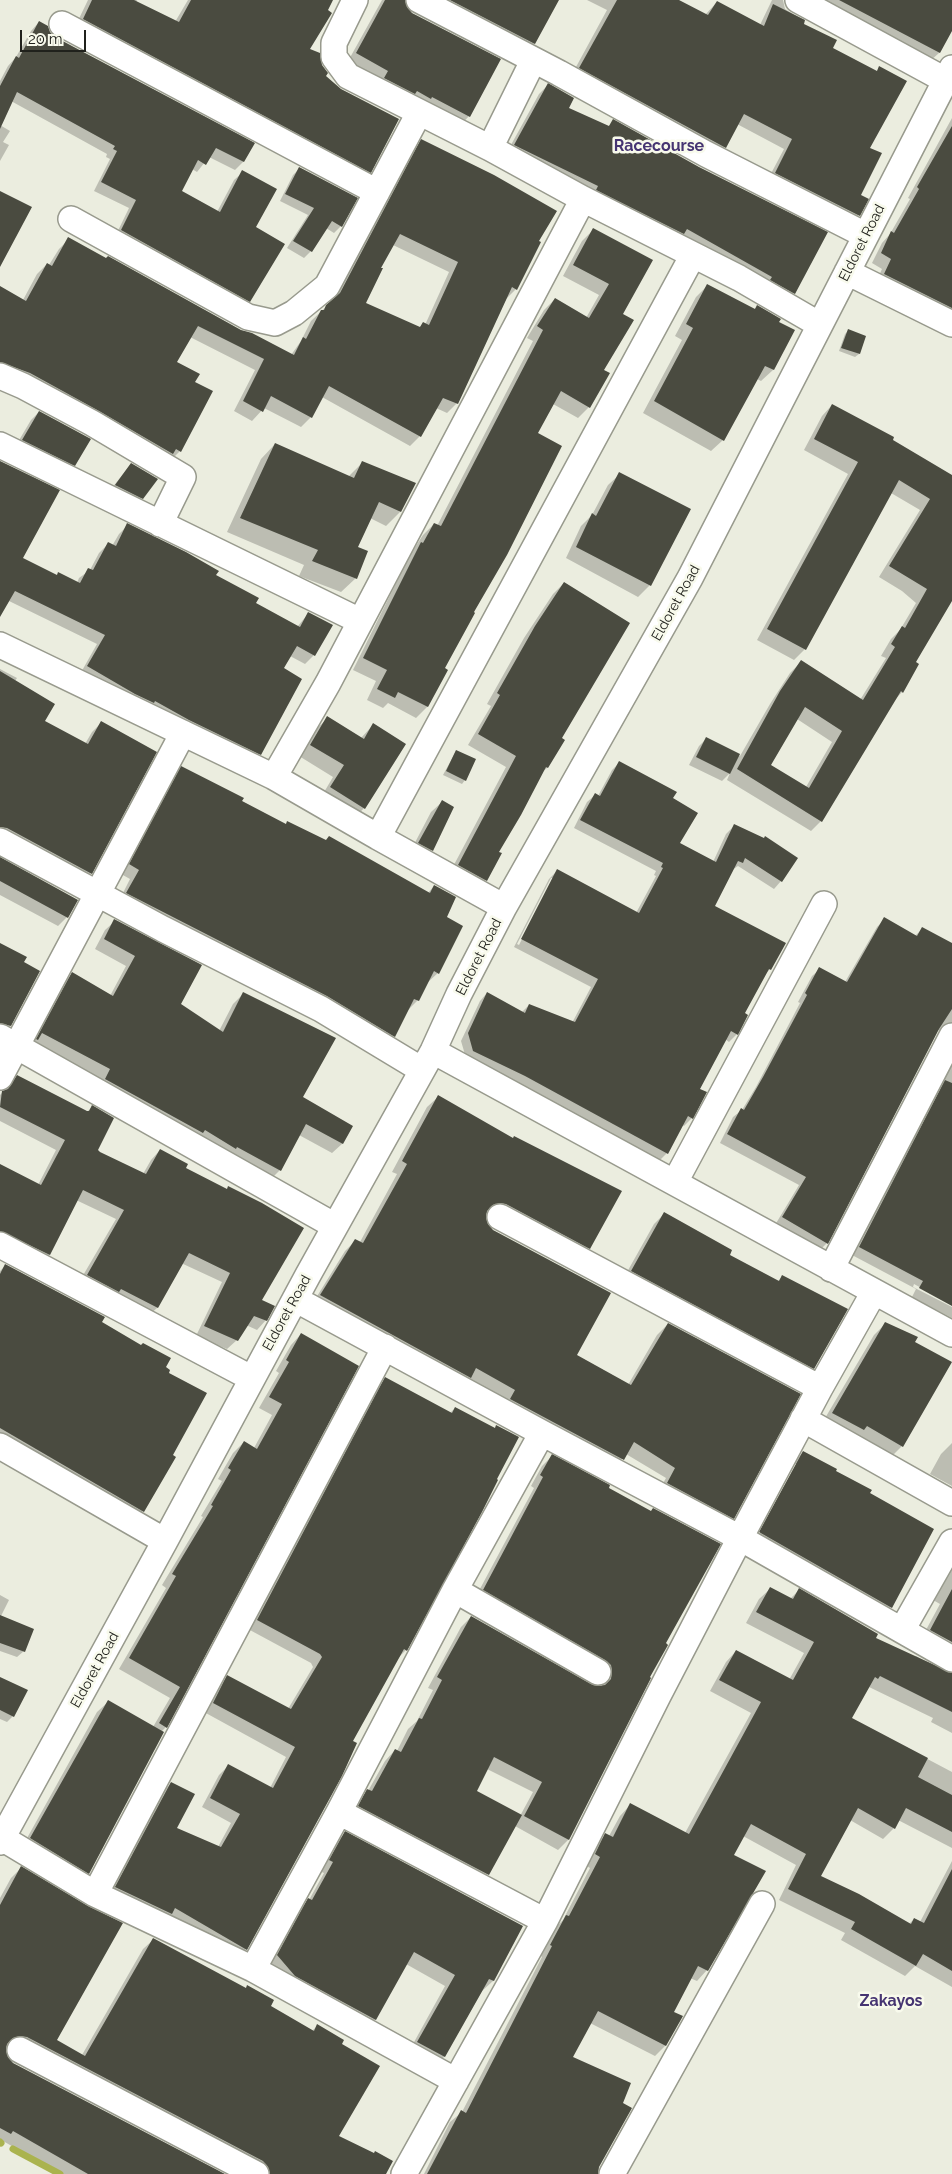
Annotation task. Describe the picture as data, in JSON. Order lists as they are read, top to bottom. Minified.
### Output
{"streets":{"street":["Eldoret Road"]},"districts":["Racecourse","Zakayos"],"scale_bar":"20 m"}
